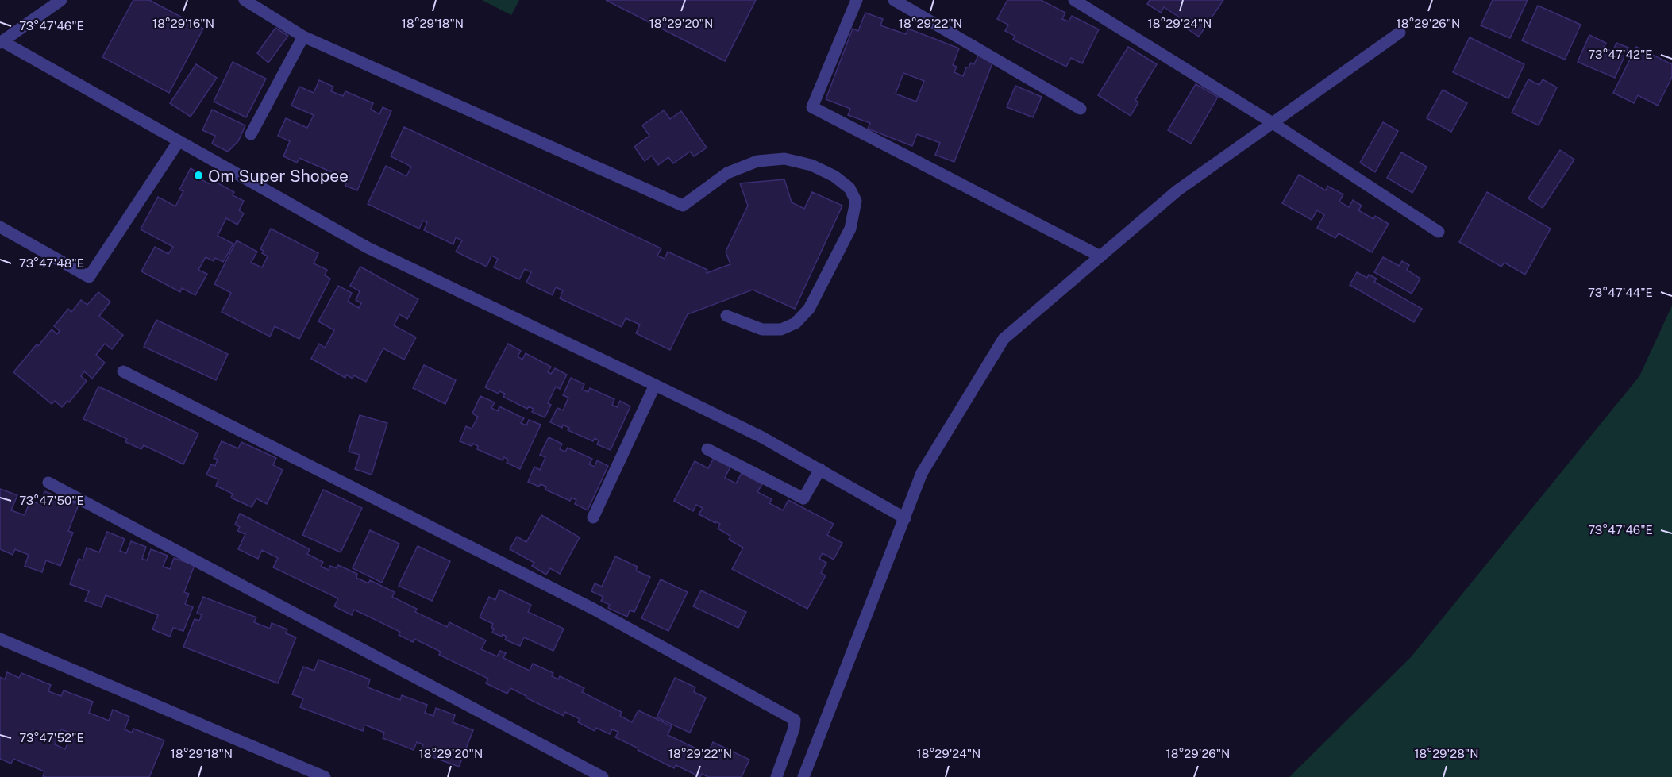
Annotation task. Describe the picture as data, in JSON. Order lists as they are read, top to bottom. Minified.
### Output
{"places":["Om Super Shopee"],"coordinates":["18°29'16\"N","18°29'18\"N","18°29'20\"N","18°29'22\"N","18°29'24\"N","18°29'26\"N","73°47'46\"E","73°47'42\"E","73°47'48\"E","73°47'44\"E","73°47'50\"E","73°47'52\"E","18°29'28\"N"]}
